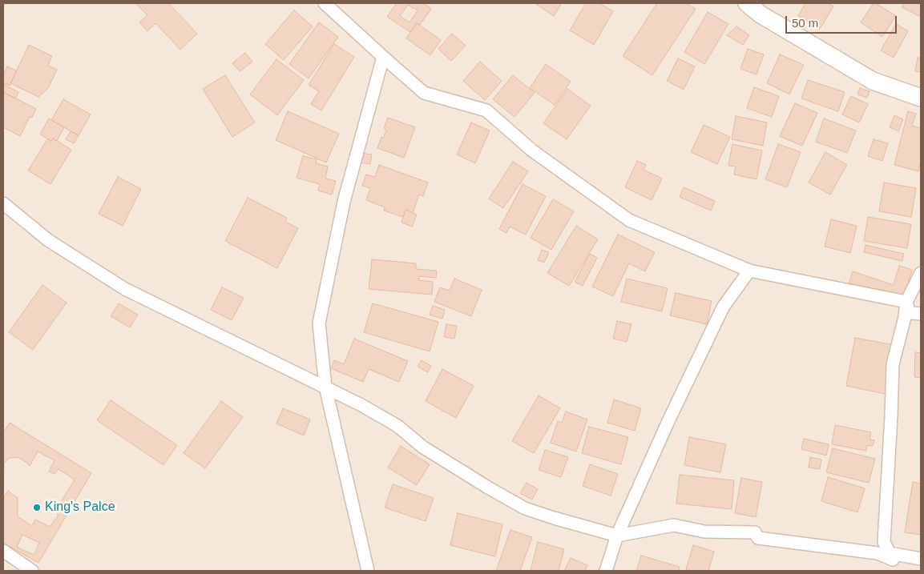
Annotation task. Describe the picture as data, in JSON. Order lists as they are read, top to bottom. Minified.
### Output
{"places":["King's Palce"],"scale_bar":"50 m"}
